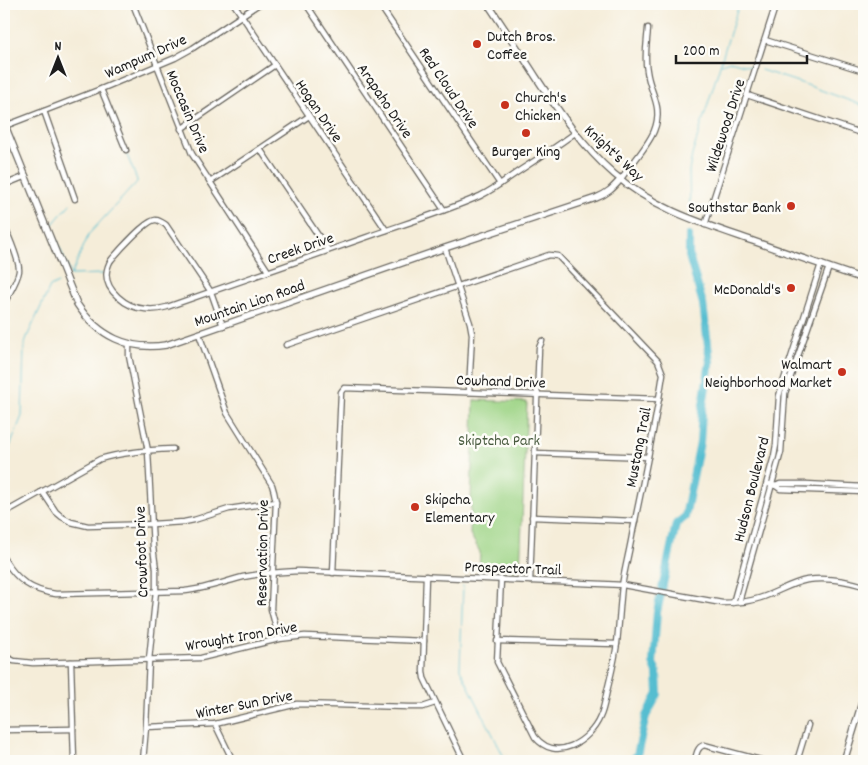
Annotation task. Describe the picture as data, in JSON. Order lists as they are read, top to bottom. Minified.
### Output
{"streets":{"street":["Wampum Drive","Red Cloud Drive","Arapaho Drive","Hogan Drive","Moccasin Drive","Wildewood Drive","Knight's Way","Creek Drive","Mountain Lion Road","Cowhand Drive","Mustang Trail","Hudson Boulevard","Crowfoot Drive","Reservation Drive","Prospector Trail","Wrought Iron Drive","Winter Sun Drive"]},"crossings":[["Wampum Drive","Hogan Drive"],["Wampum Drive","Moccasin Drive"],["Wampum Drive","Mountain Lion Road"],["Red Cloud Drive","Creek Drive"],["Arapaho Drive","Creek Drive"],["Hogan Drive","Creek Drive"],["Moccasin Drive","Creek Drive"],["Wildewood Drive","Knight's Way"],["Knight's Way","Creek Drive"],["Knight's Way","Mountain Lion Road"],["Knight's Way","Hudson Boulevard"],["Mountain Lion Road","Crowfoot Drive"],["Mountain Lion Road","Reservation Drive"],["Cowhand Drive","Mustang Trail"],["Cowhand Drive","Prospector Trail"],["Mustang Trail","Prospector Trail"],["Hudson Boulevard","Prospector Trail"],["Crowfoot Drive","Prospector Trail"],["Crowfoot Drive","Wrought Iron Drive"],["Crowfoot Drive","Winter Sun Drive"],["Reservation Drive","Prospector Trail"],["Reservation Drive","Wrought Iron Drive"]],"parks":["Skiptcha Park"],"places":["Dutch Bros. Coffee","Church's Chicken","Burger King","Southstar Bank","McDonald's","Walmart Neighborhood Market","Skipcha Elementary"],"scale_bar":"200 m","north":"top"}
